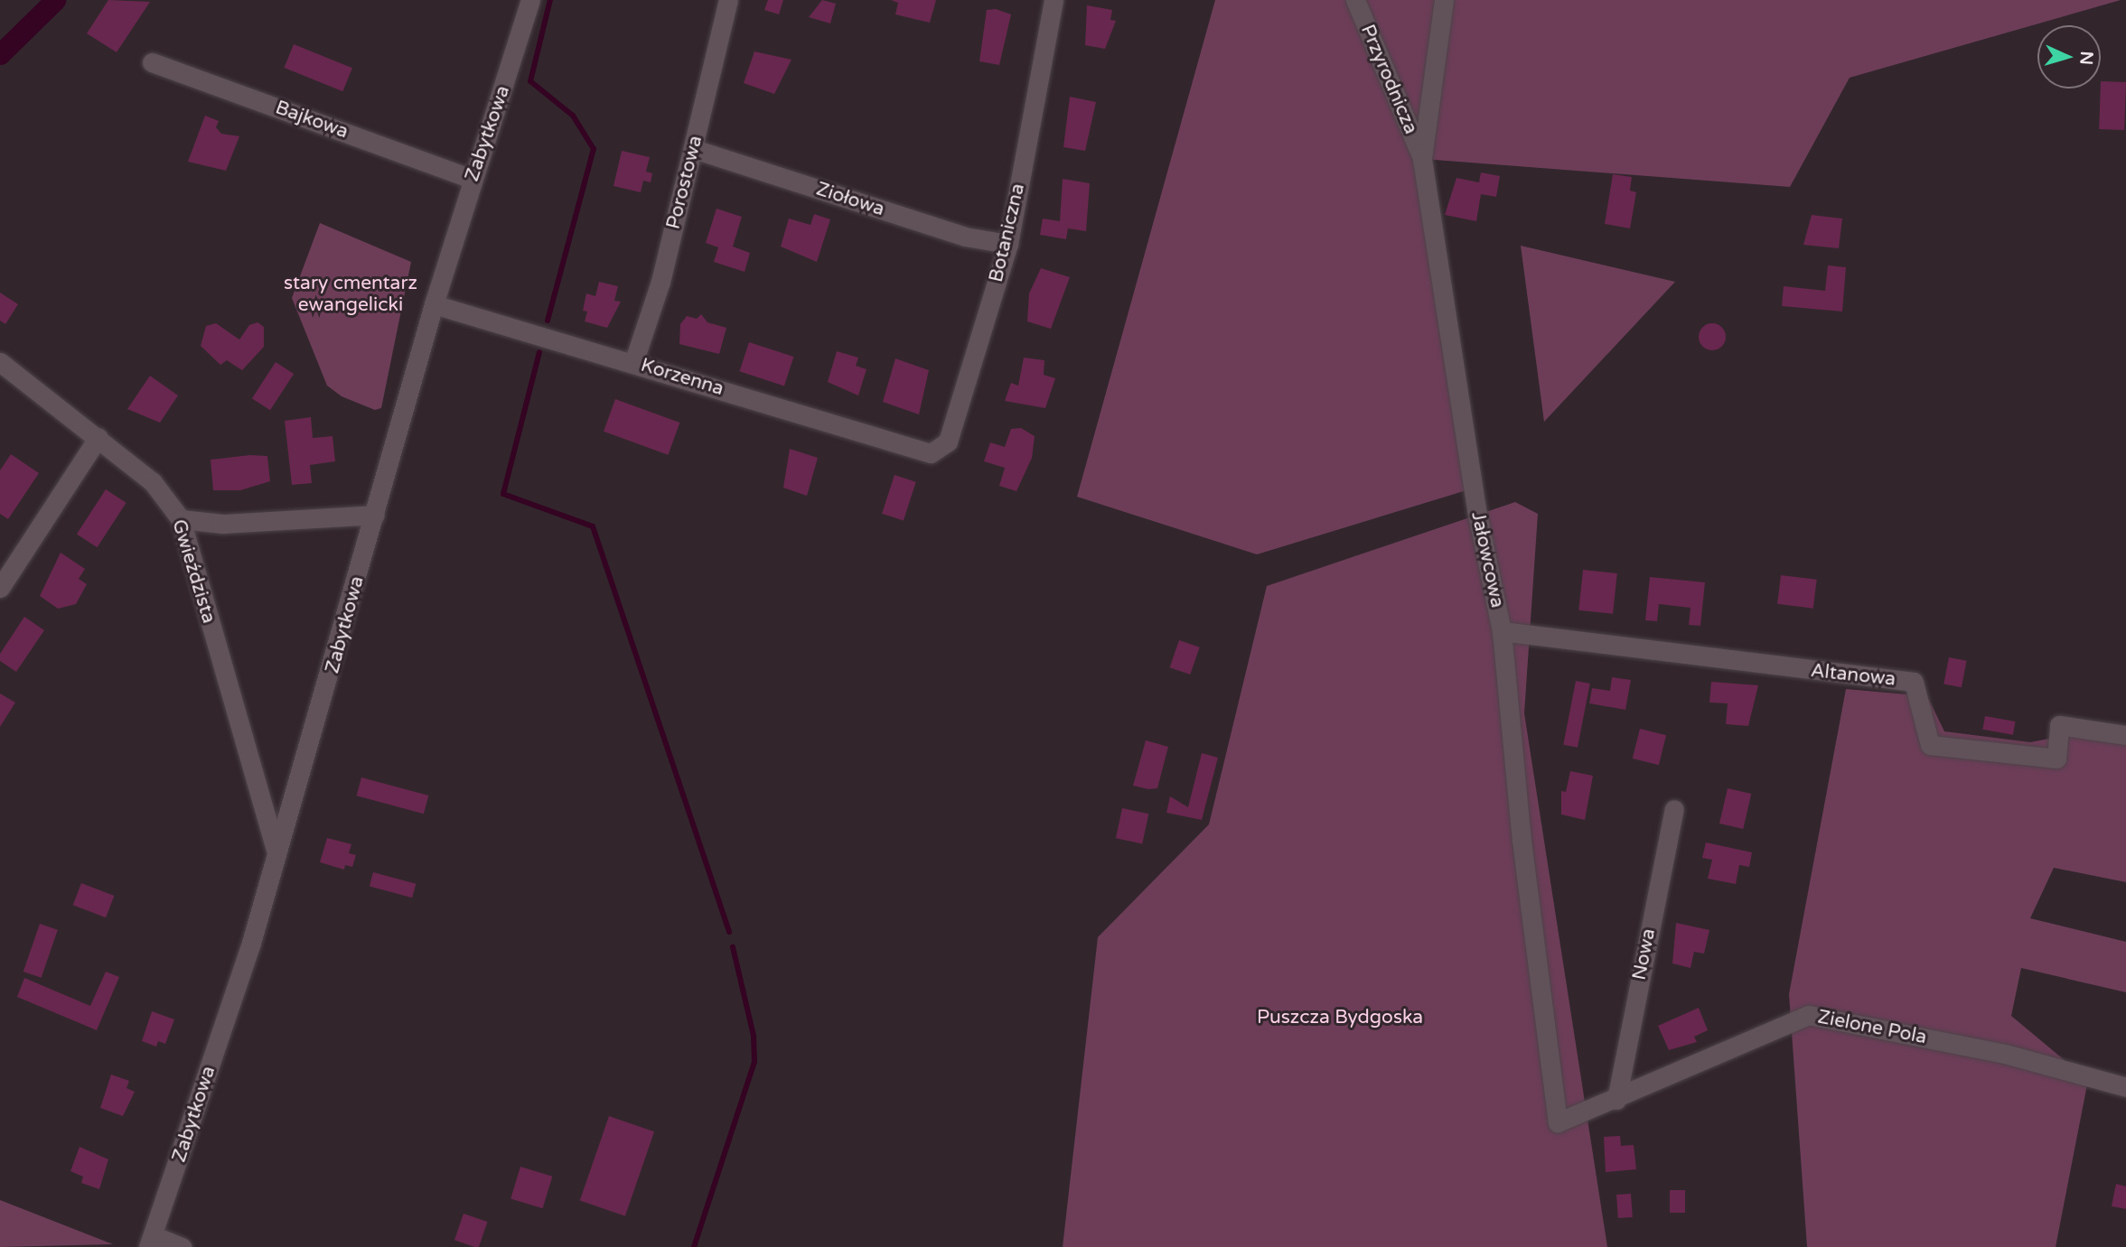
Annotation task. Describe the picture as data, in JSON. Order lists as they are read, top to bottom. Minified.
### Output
{"streets":{"street":["Przyrodnicza","Bajkowa","Zabytkowa","Porostowa","Ziołowa","Botaniczna","Korzenna","Jałowcowa","Gwieździsta","Altanowa","Nowa","Zielone Pola"]},"crossings":[["Przyrodnicza","Jałowcowa"],["Bajkowa","Zabytkowa"],["Zabytkowa","Korzenna"],["Zabytkowa","Gwieździsta"],["Porostowa","Ziołowa"],["Porostowa","Korzenna"],["Ziołowa","Botaniczna"],["Botaniczna","Korzenna"],["Jałowcowa","Altanowa"],["Jałowcowa","Zielone Pola"],["Nowa","Zielone Pola"]],"parks":["stary cmentarz ewangelicki","Puszcza Bydgoska"],"north":"right"}
